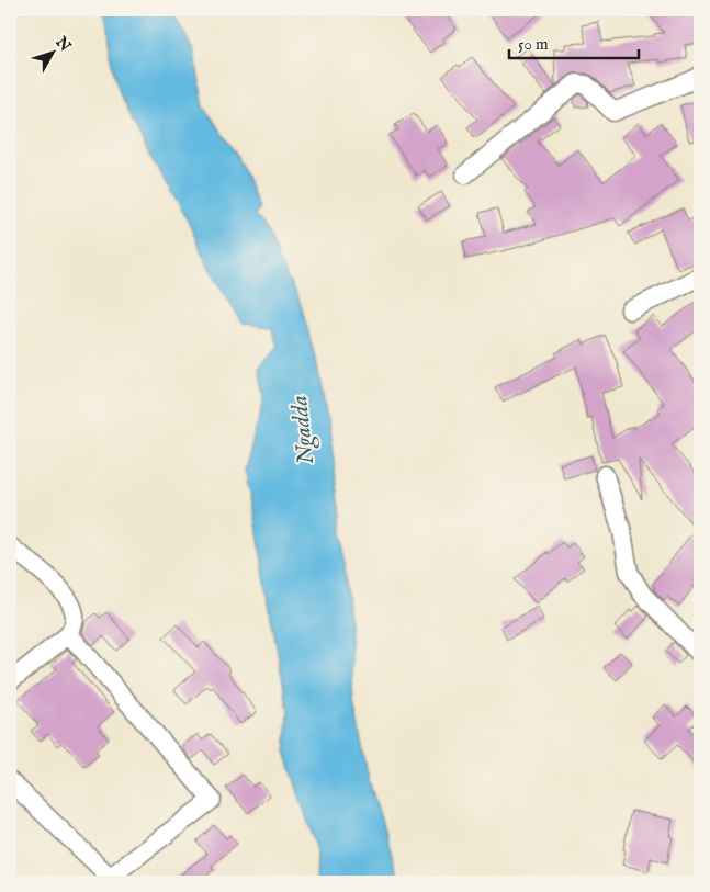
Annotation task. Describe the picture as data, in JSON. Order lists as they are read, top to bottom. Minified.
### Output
{"water":["Ngadda"],"scale_bar":"50 m","north":"top right"}
